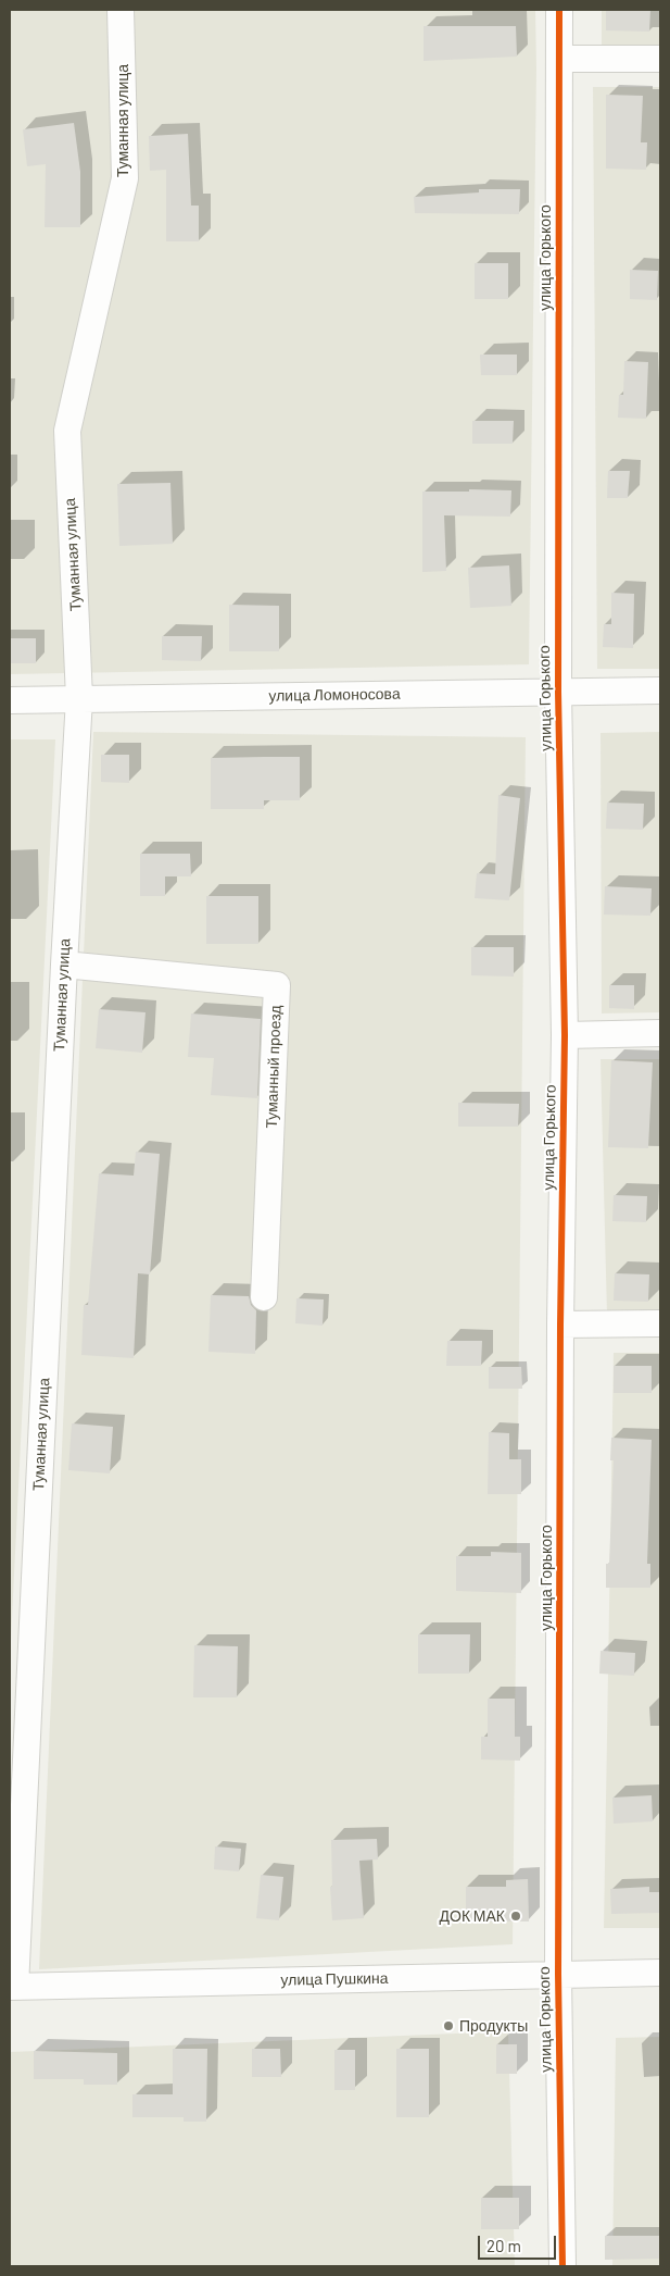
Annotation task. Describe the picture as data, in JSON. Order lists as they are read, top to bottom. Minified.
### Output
{"streets":{"street":["Туманная улица","улица Горького","улица Ломоносова","Туманный проезд","улица Пушкина"]},"crossings":[["Туманная улица","улица Ломоносова"],["Туманная улица","Туманный проезд"],["Туманная улица","улица Пушкина"],["улица Горького","улица Ломоносова"],["улица Горького","улица Пушкина"]],"places":["ДОК МАК","Продукты"],"scale_bar":"20 m"}
